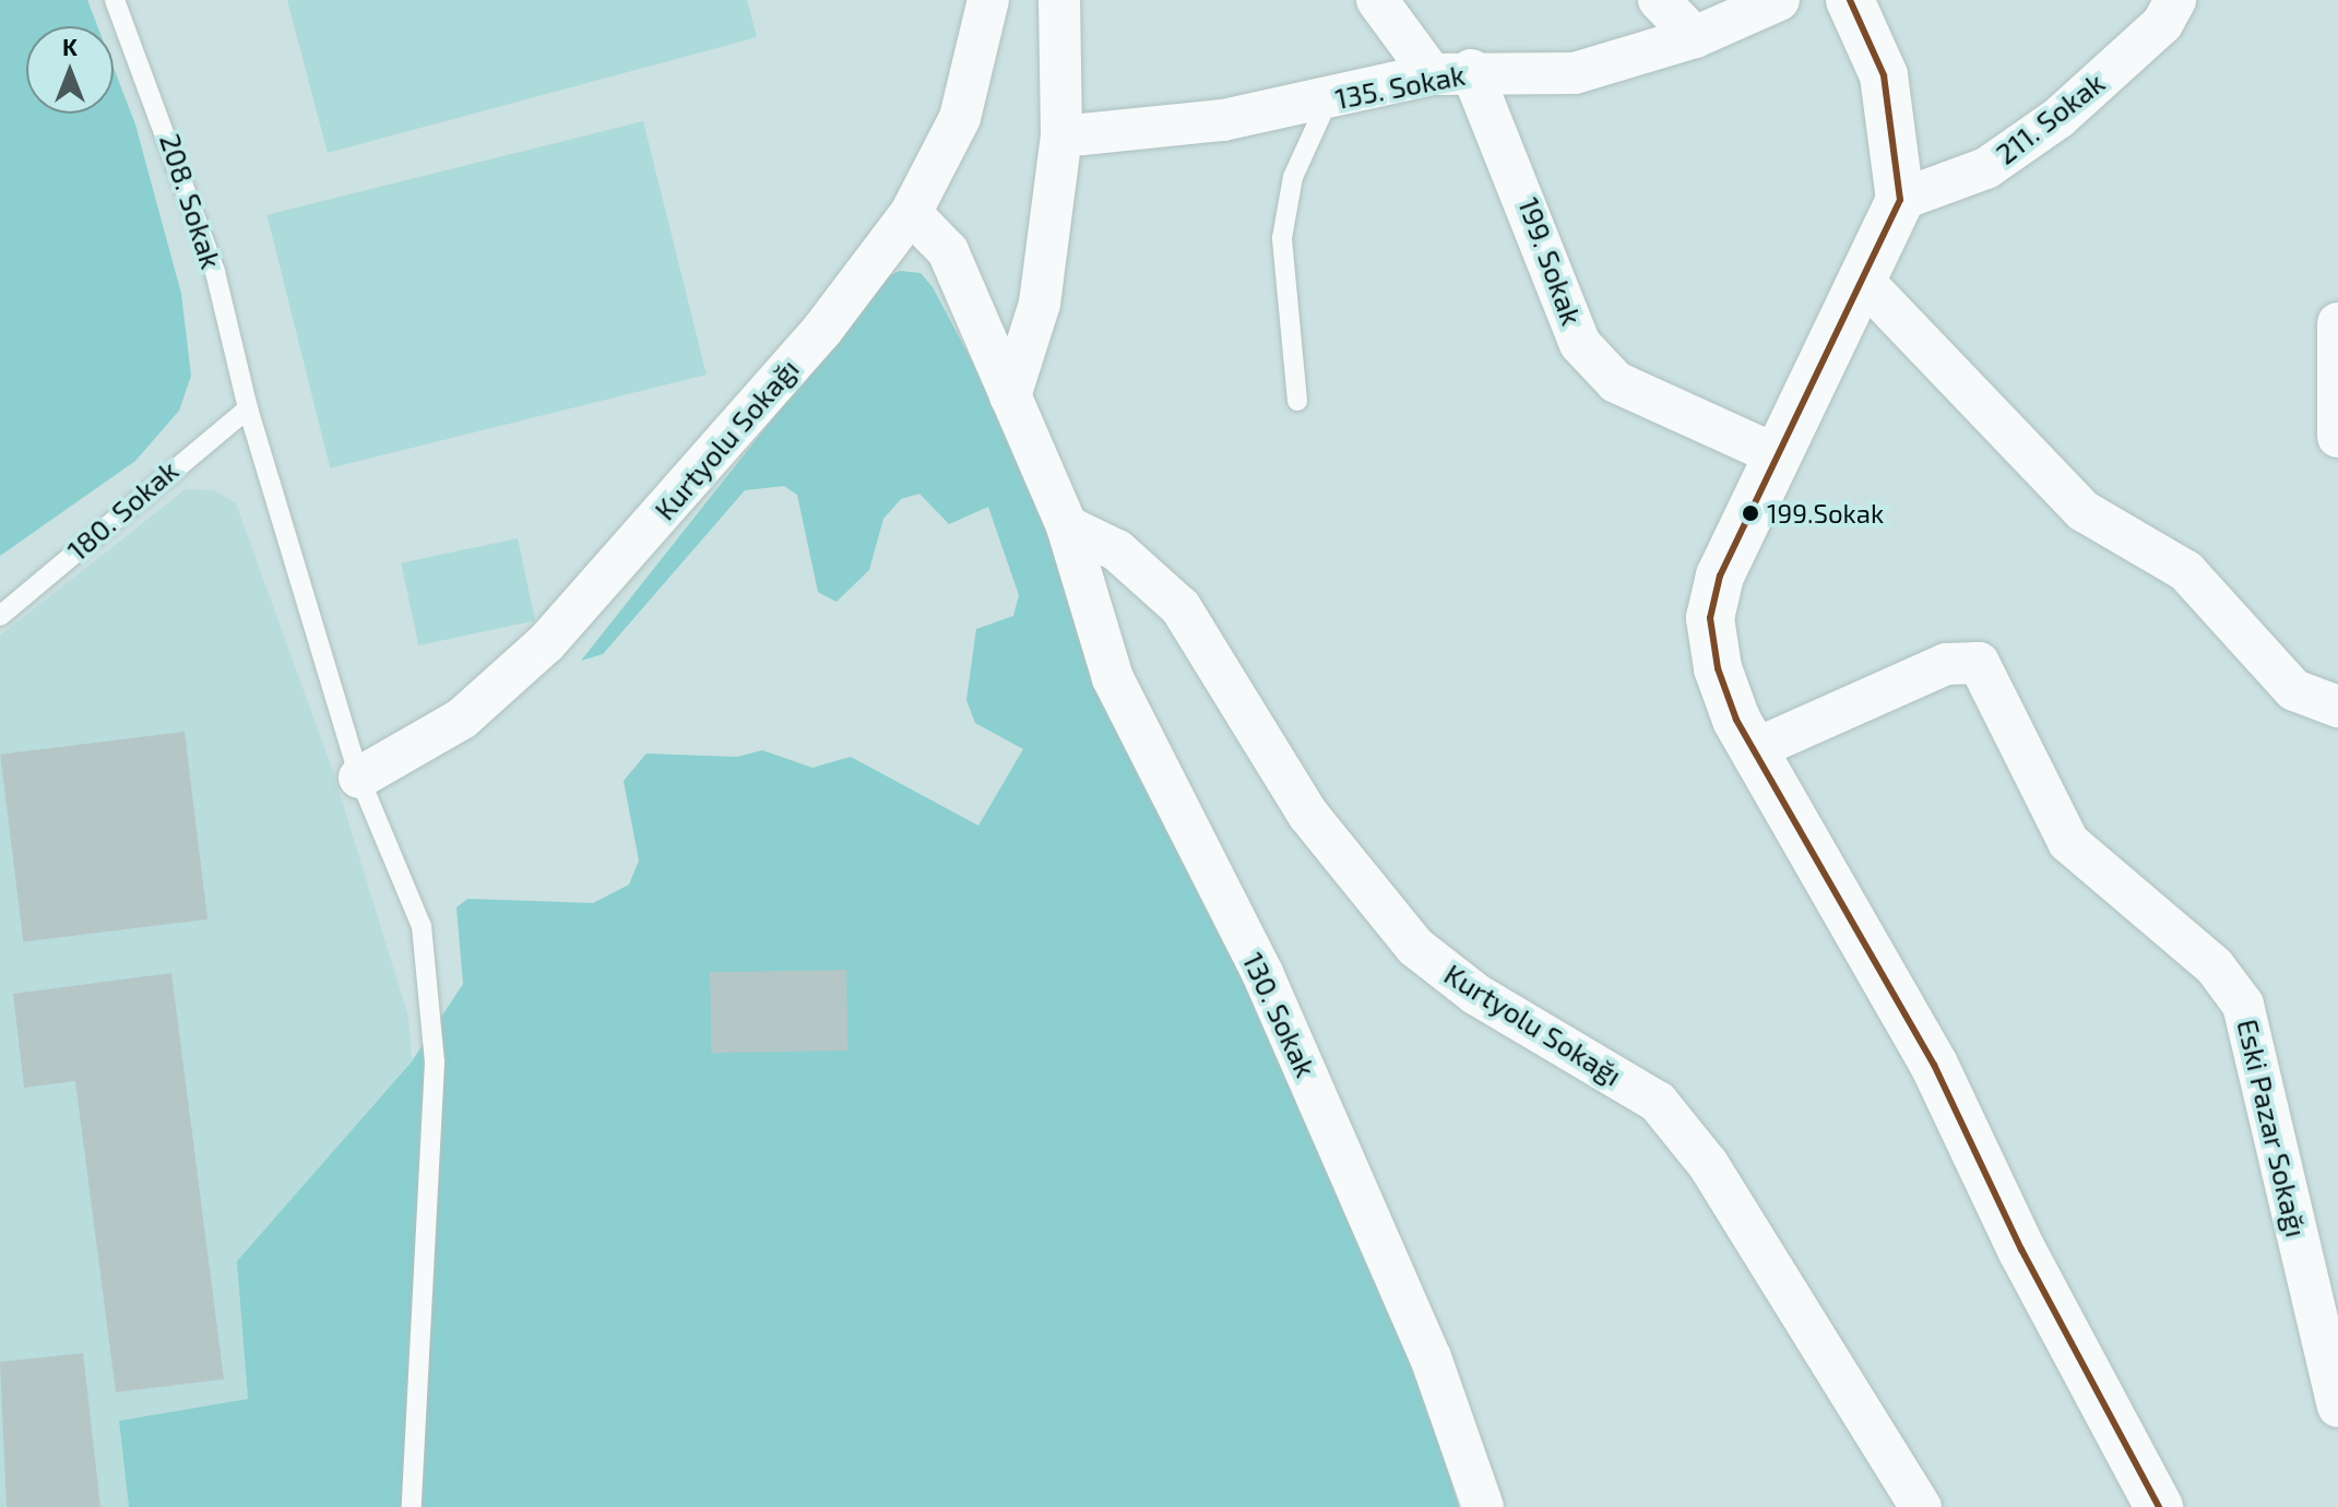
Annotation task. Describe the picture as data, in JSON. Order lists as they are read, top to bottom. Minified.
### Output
{"streets":{"street":["135. Sokak","211. Sokak","199. Sokak","Kurtyolu Sokağı","130. Sokak","Eski Pazar Sokağı"],"lane":["208. Sokak","180. Sokak"]},"crossings":[["135. Sokak","199. Sokak"],["208. Sokak","Kurtyolu Sokağı"],["208. Sokak","180. Sokak"],["Kurtyolu Sokağı","130. Sokak"]],"places":["199.Sokak"],"north":"top"}
